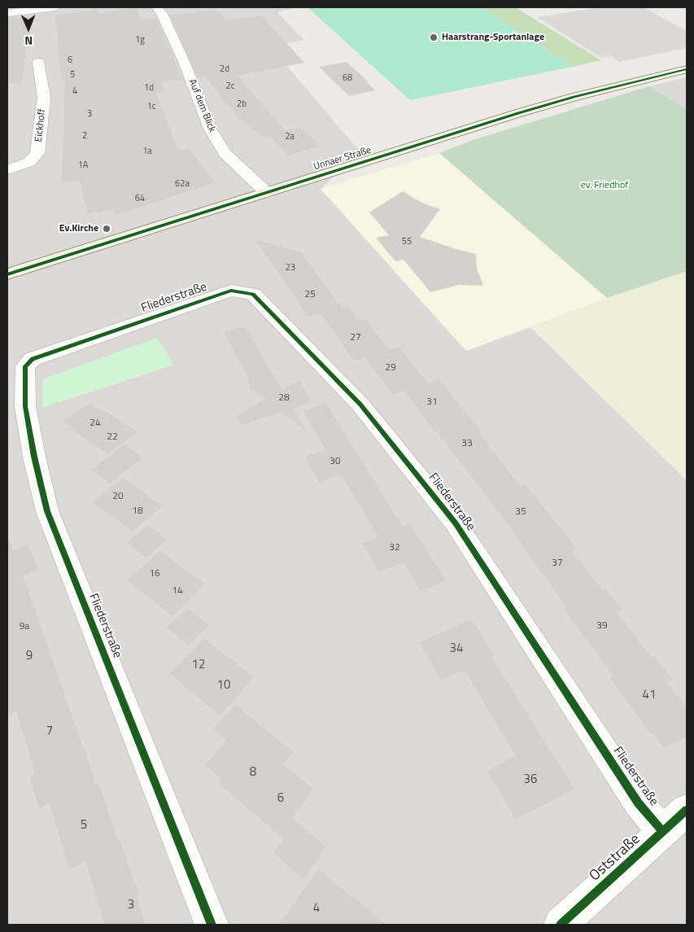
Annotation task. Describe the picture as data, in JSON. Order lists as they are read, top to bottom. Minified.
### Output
{"streets":{"main road":["Unnaer Straße"],"street":["Auf dem Blick","Eickhoff","Fliederstraße","Oststraße"]},"crossings":[["Auf dem Blick","Unnaer Straße"],["Fliederstraße","Oststraße"]],"parks":["ev. Friedhof"],"places":["Haarstrang-Sportanlage","Ev.Kirche"],"house_numbers":["1g","6","2d","5","68","2c","1d","4","2b","1c","3","2","2a","1a","1A","62a","64","55","23","25","27","29","28","31","24","22","33","30","20","18","35","32","37","16","14","39","9a","34","9","12","10","41","7","8","36","6","5","3","4"],"north":"bottom"}
